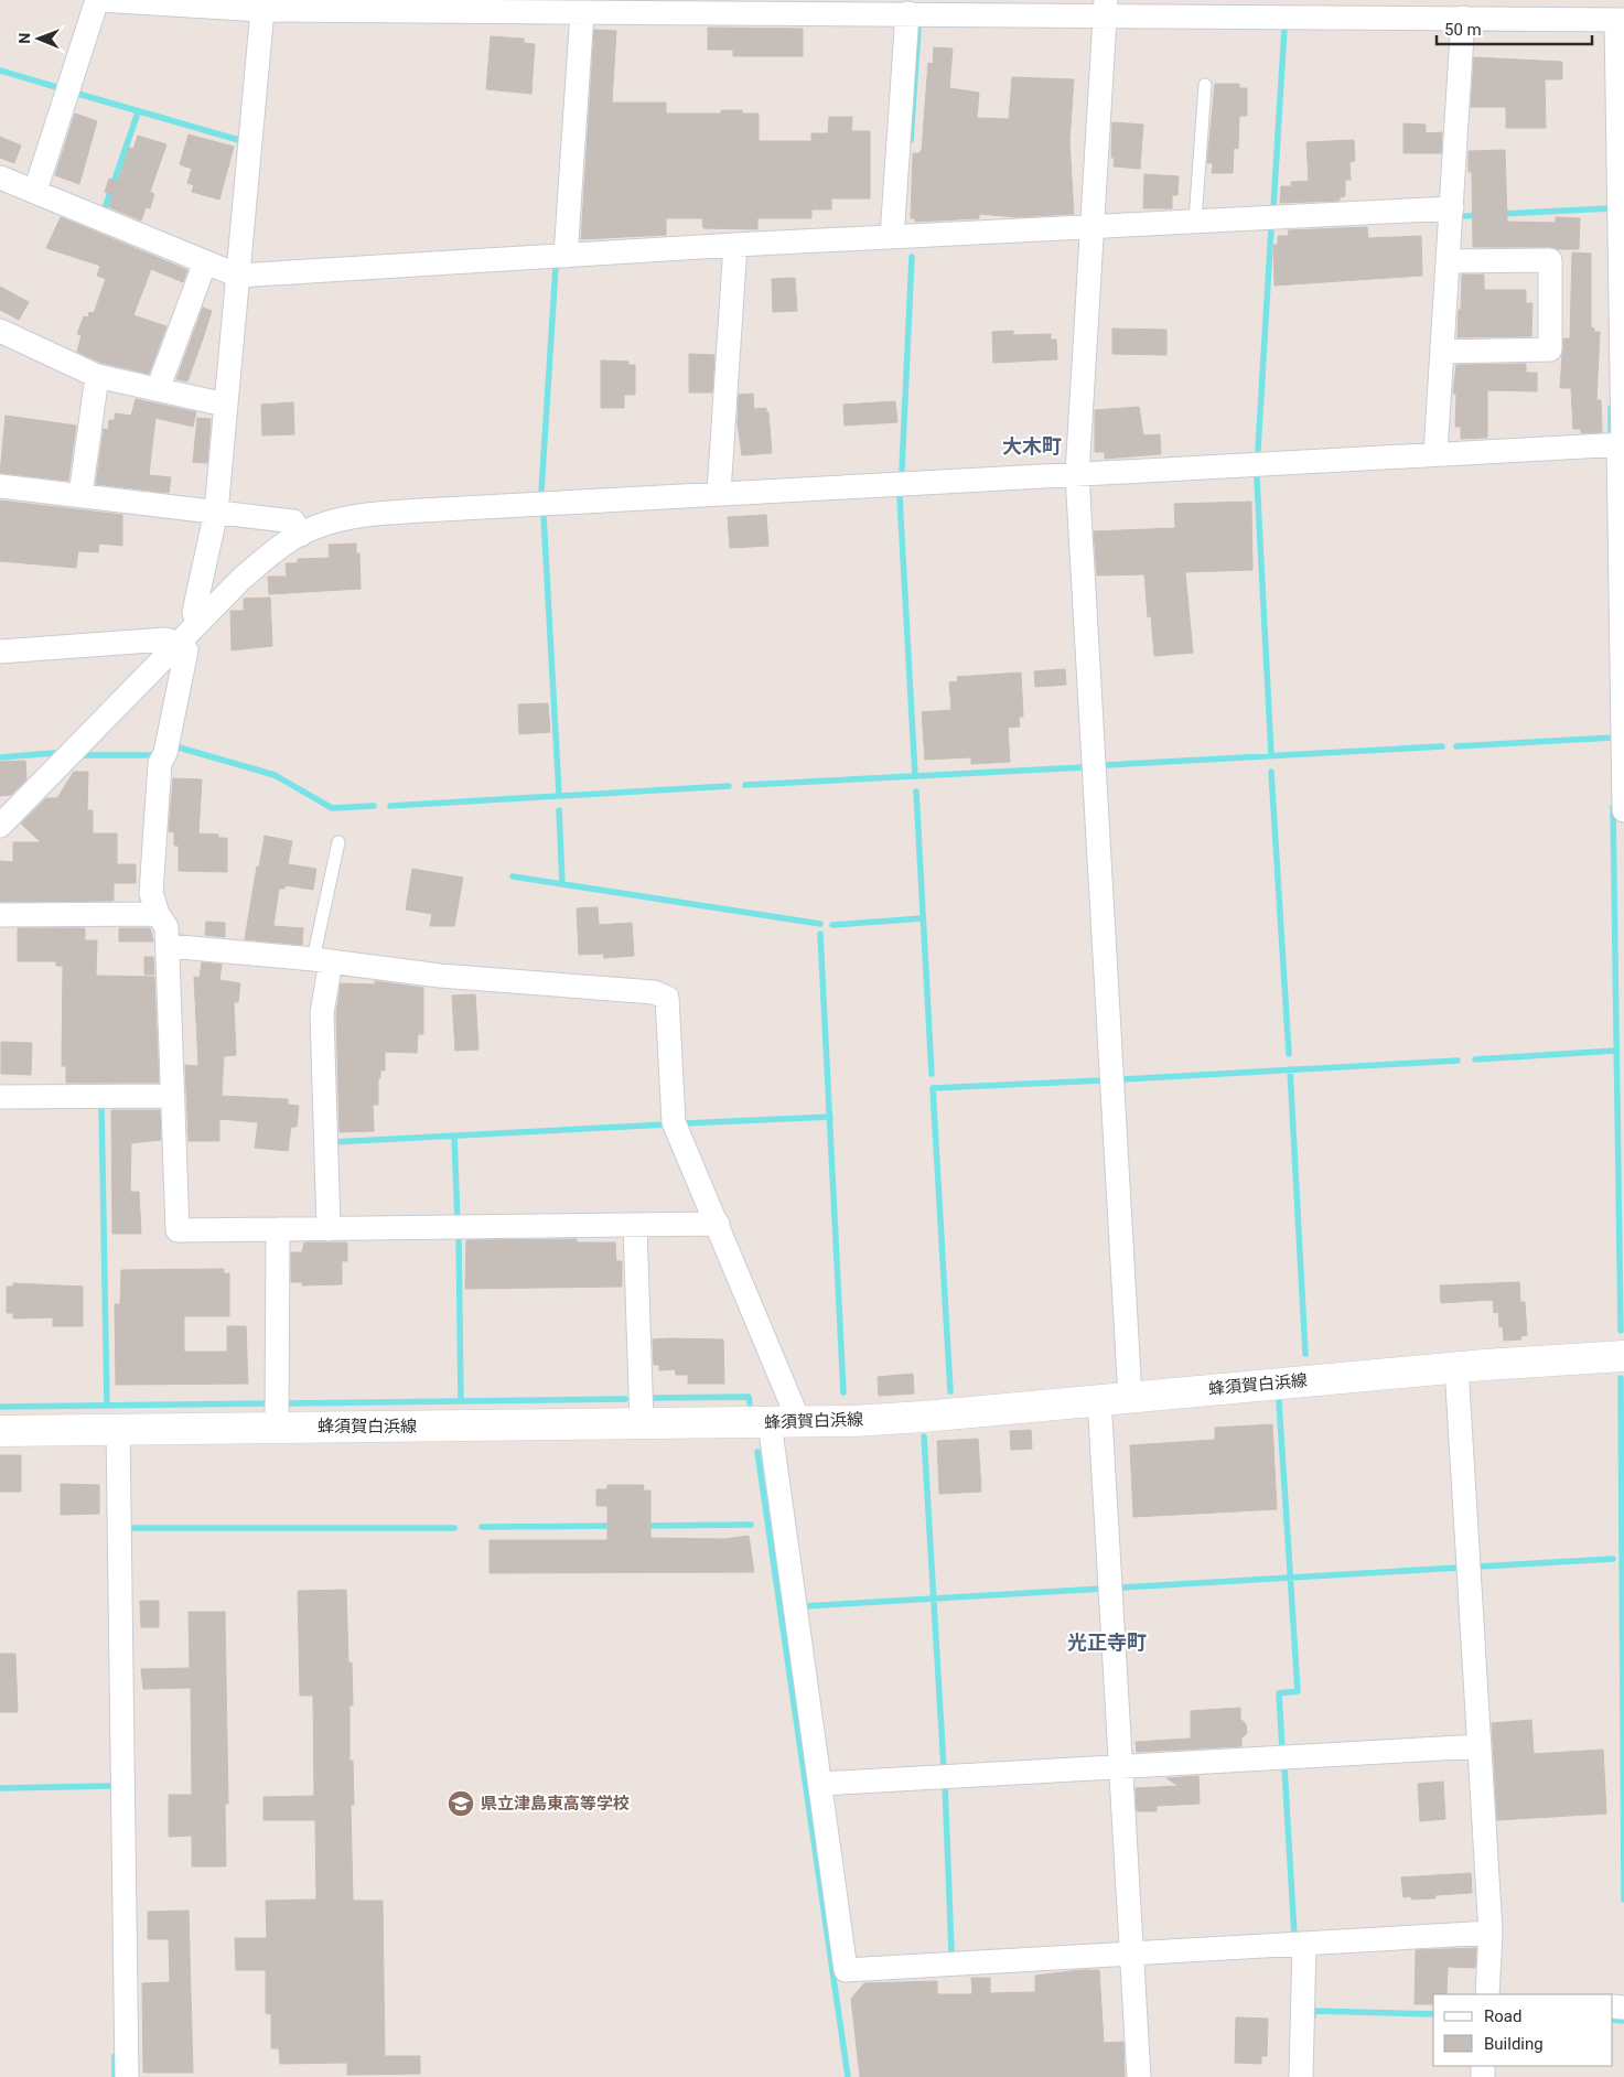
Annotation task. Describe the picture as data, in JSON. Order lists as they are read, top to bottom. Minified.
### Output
{"streets":{"main road":["蜂須賀白浜線"]},"districts":["大木町","光正寺町"],"places":{"school or university":["県立津島東高等学校"]},"legend":["Road","Building"],"scale_bar":"50 m","north":"left"}
